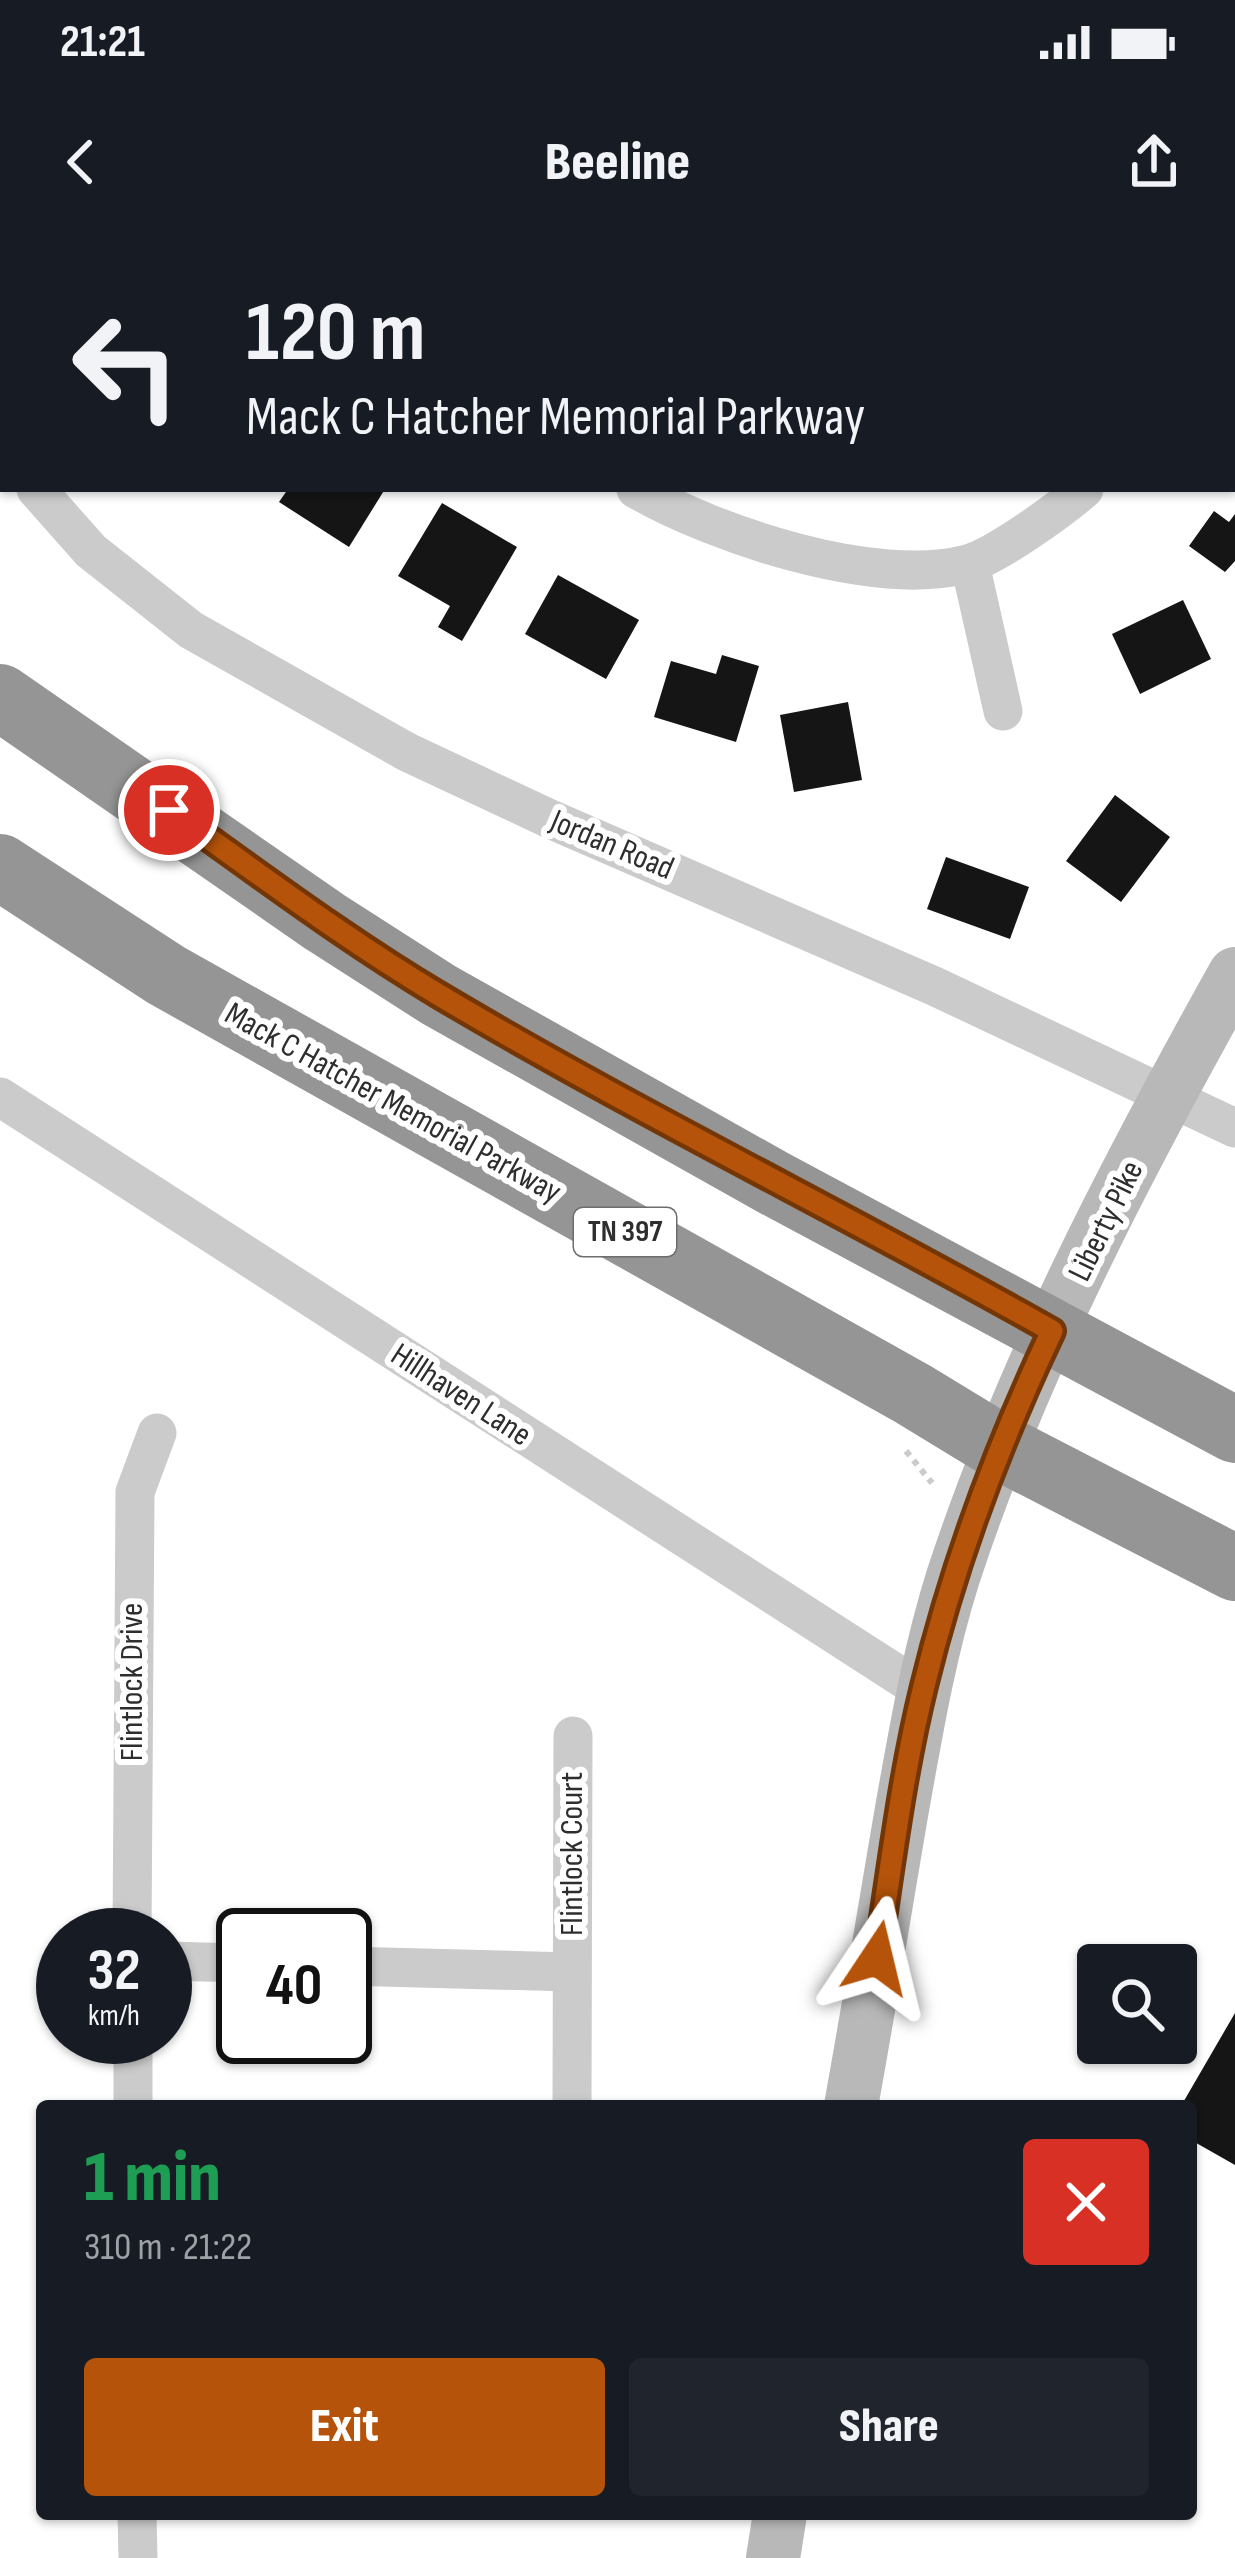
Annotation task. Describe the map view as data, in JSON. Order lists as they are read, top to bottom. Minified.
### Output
{"streets":{"highway":["Mack C Hatcher Memorial Parkway","TN 397"],"street":["Jordan Road","Liberty Pike","Hillhaven Lane","Flintlock Drive","Flintlock Court"]},"crossings":[["Jordan Road","Liberty Pike"],["Mack C Hatcher Memorial Parkway","Liberty Pike"],["Liberty Pike","Hillhaven Lane"]],"page":{"status":"21:21","header":"Beeline","turn":["120 m","Mack C Hatcher Memorial Parkway"],"speed":"32 km/h","limit":"40","heading":["1 min","310 m · 21:22"],"buttons":["Exit","Share"]}}
